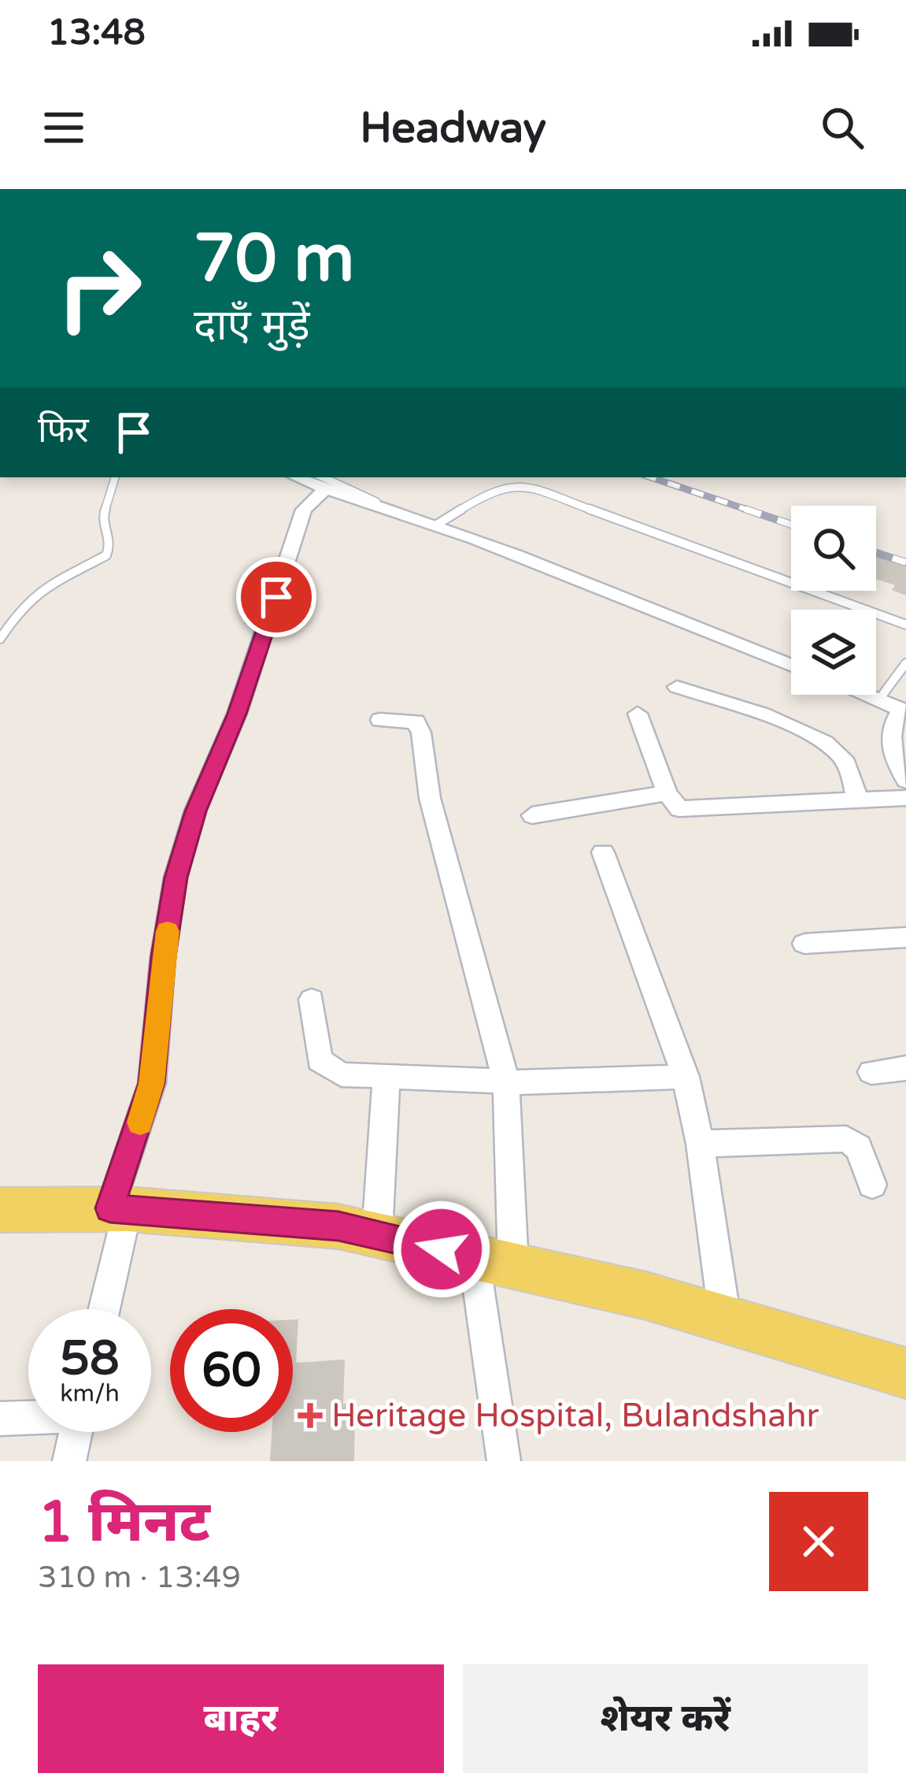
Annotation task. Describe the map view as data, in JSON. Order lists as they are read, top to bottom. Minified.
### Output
{"places":{"health":["Heritage Hospital, Bulandshahr"]},"page":{"status":"13:48","header":"Headway","turn":["70 m","दाएँ मुड़ें"],"then":"फिर","speed":"58 km/h","limit":"60","heading":["1 मिनट","310 m · 13:49"],"buttons":["बाहर","शेयर करें"]}}
